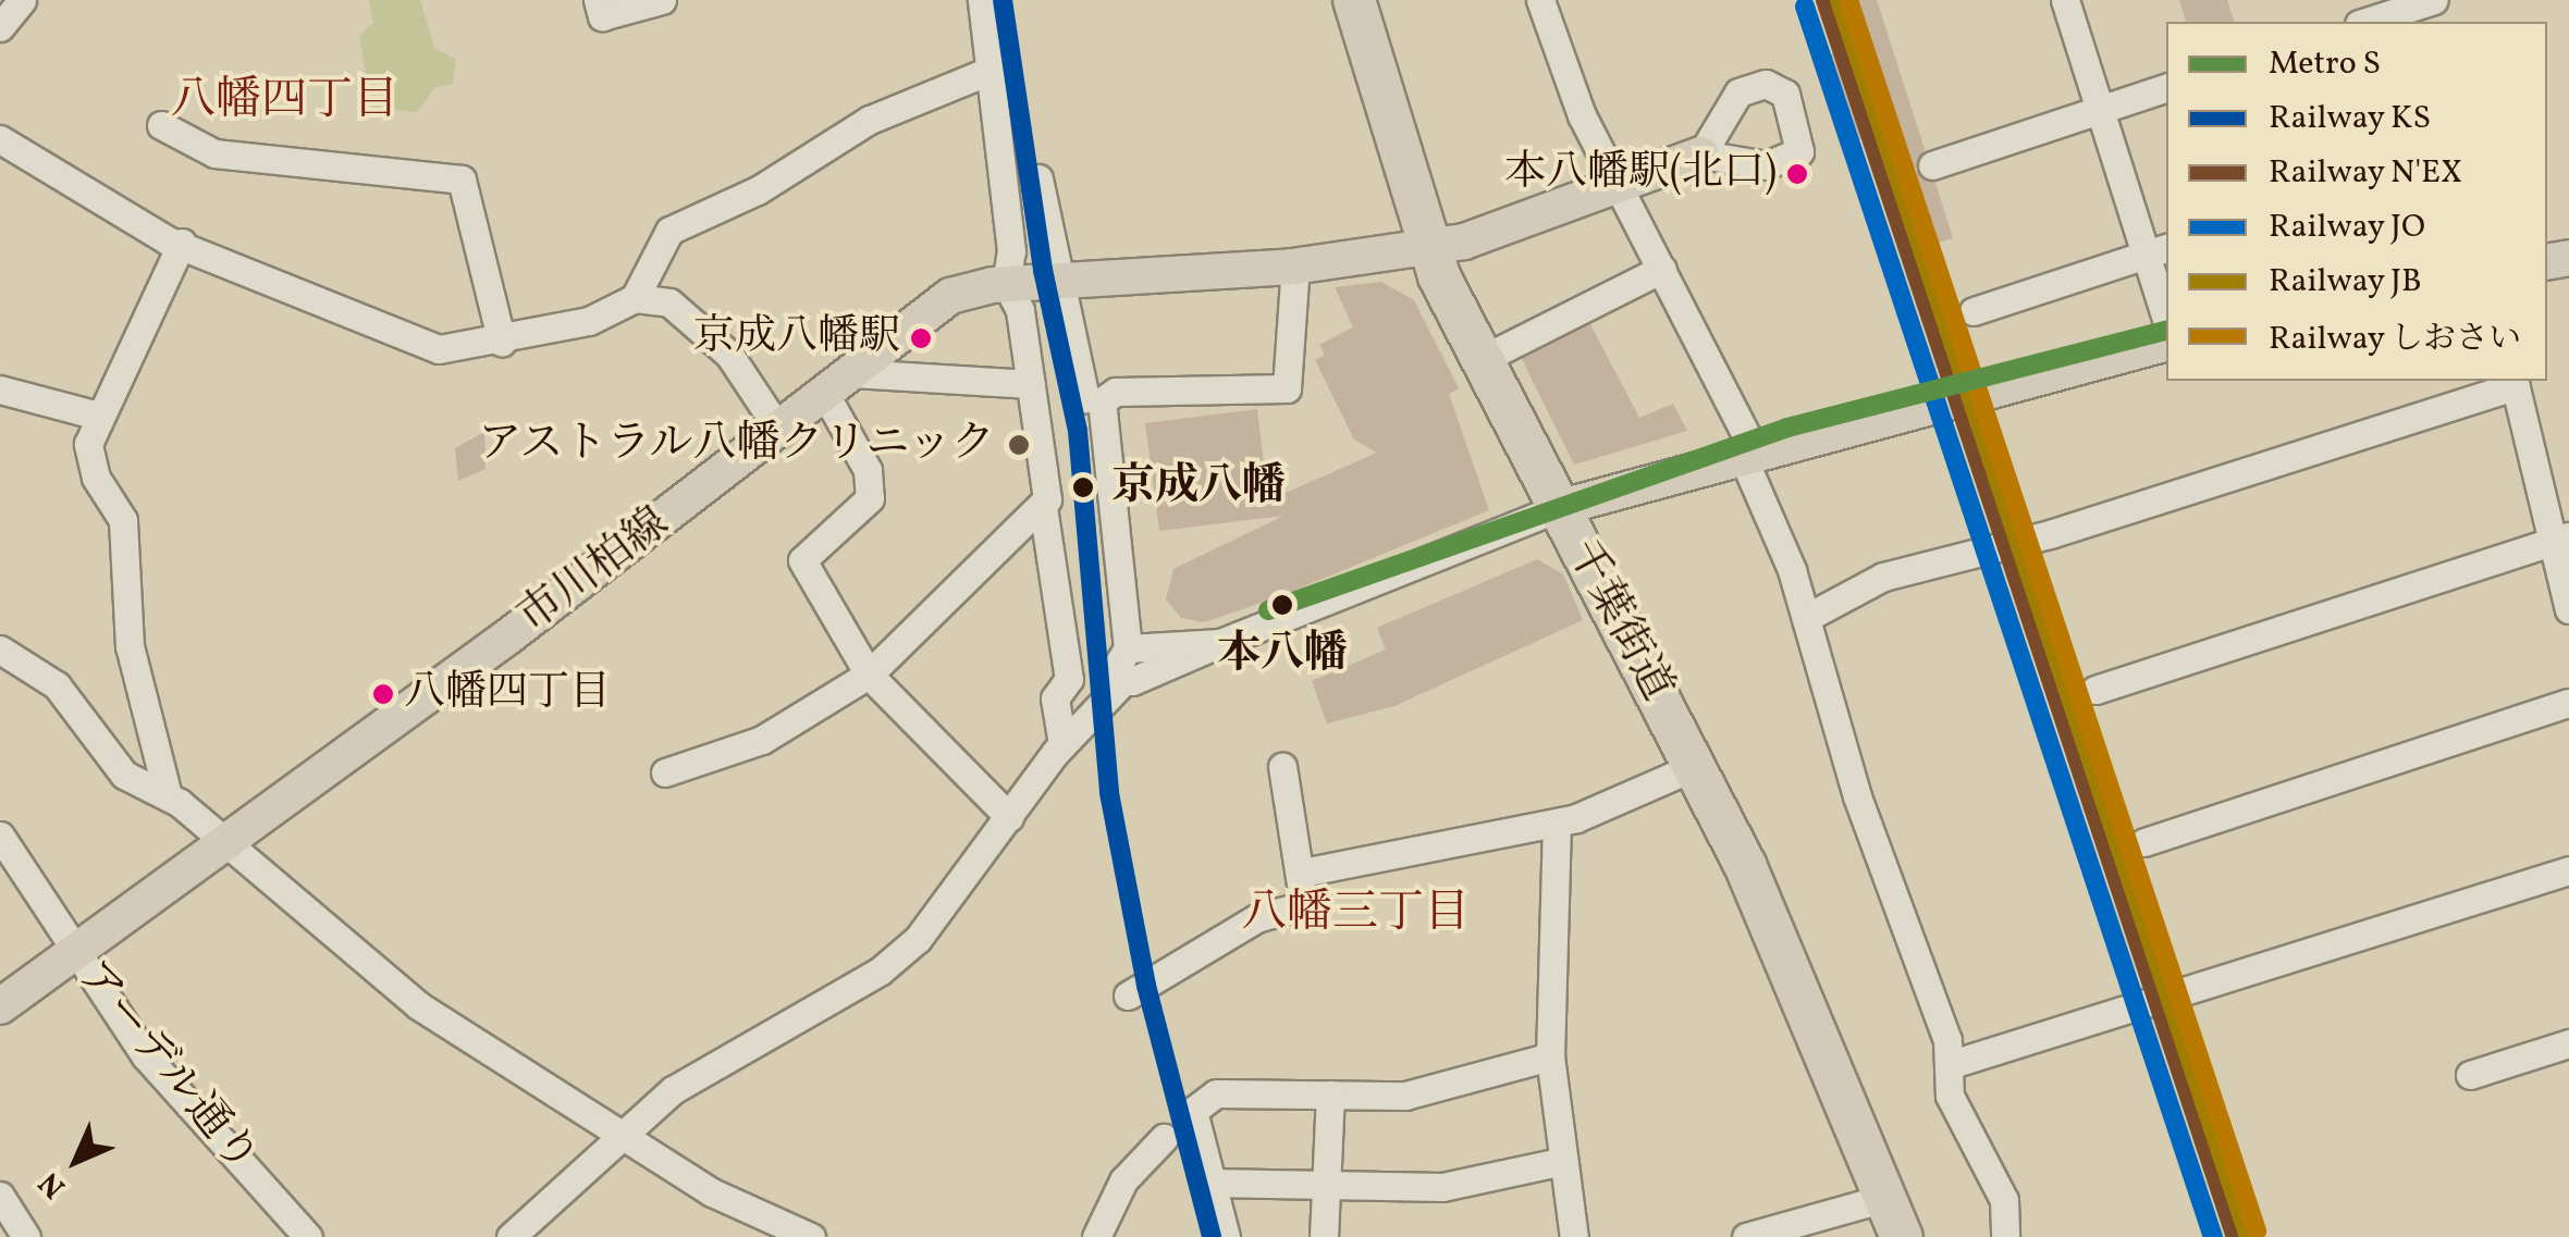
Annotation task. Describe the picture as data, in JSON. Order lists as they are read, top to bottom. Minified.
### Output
{"streets":{"highway":["千葉街道"],"main road":["市川柏線"],"street":["アーデル通り"]},"crossings":[["市川柏線","千葉街道"],["市川柏線","アーデル通り"]],"districts":["八幡四丁目","八幡三丁目"],"places":["本八幡駅(北口)","京成八幡駅","アストラル八幡クリニック","京成八幡","本八幡","八幡四丁目"],"lines":["rail line KS","rail line N'EX","rail line JB","rail line しおさい","rail line JO","metro line S"],"legend":["Metro S","Railway KS","Railway N'EX","Railway JO","Railway JB","Railway しおさい"],"north":"bottom left"}
